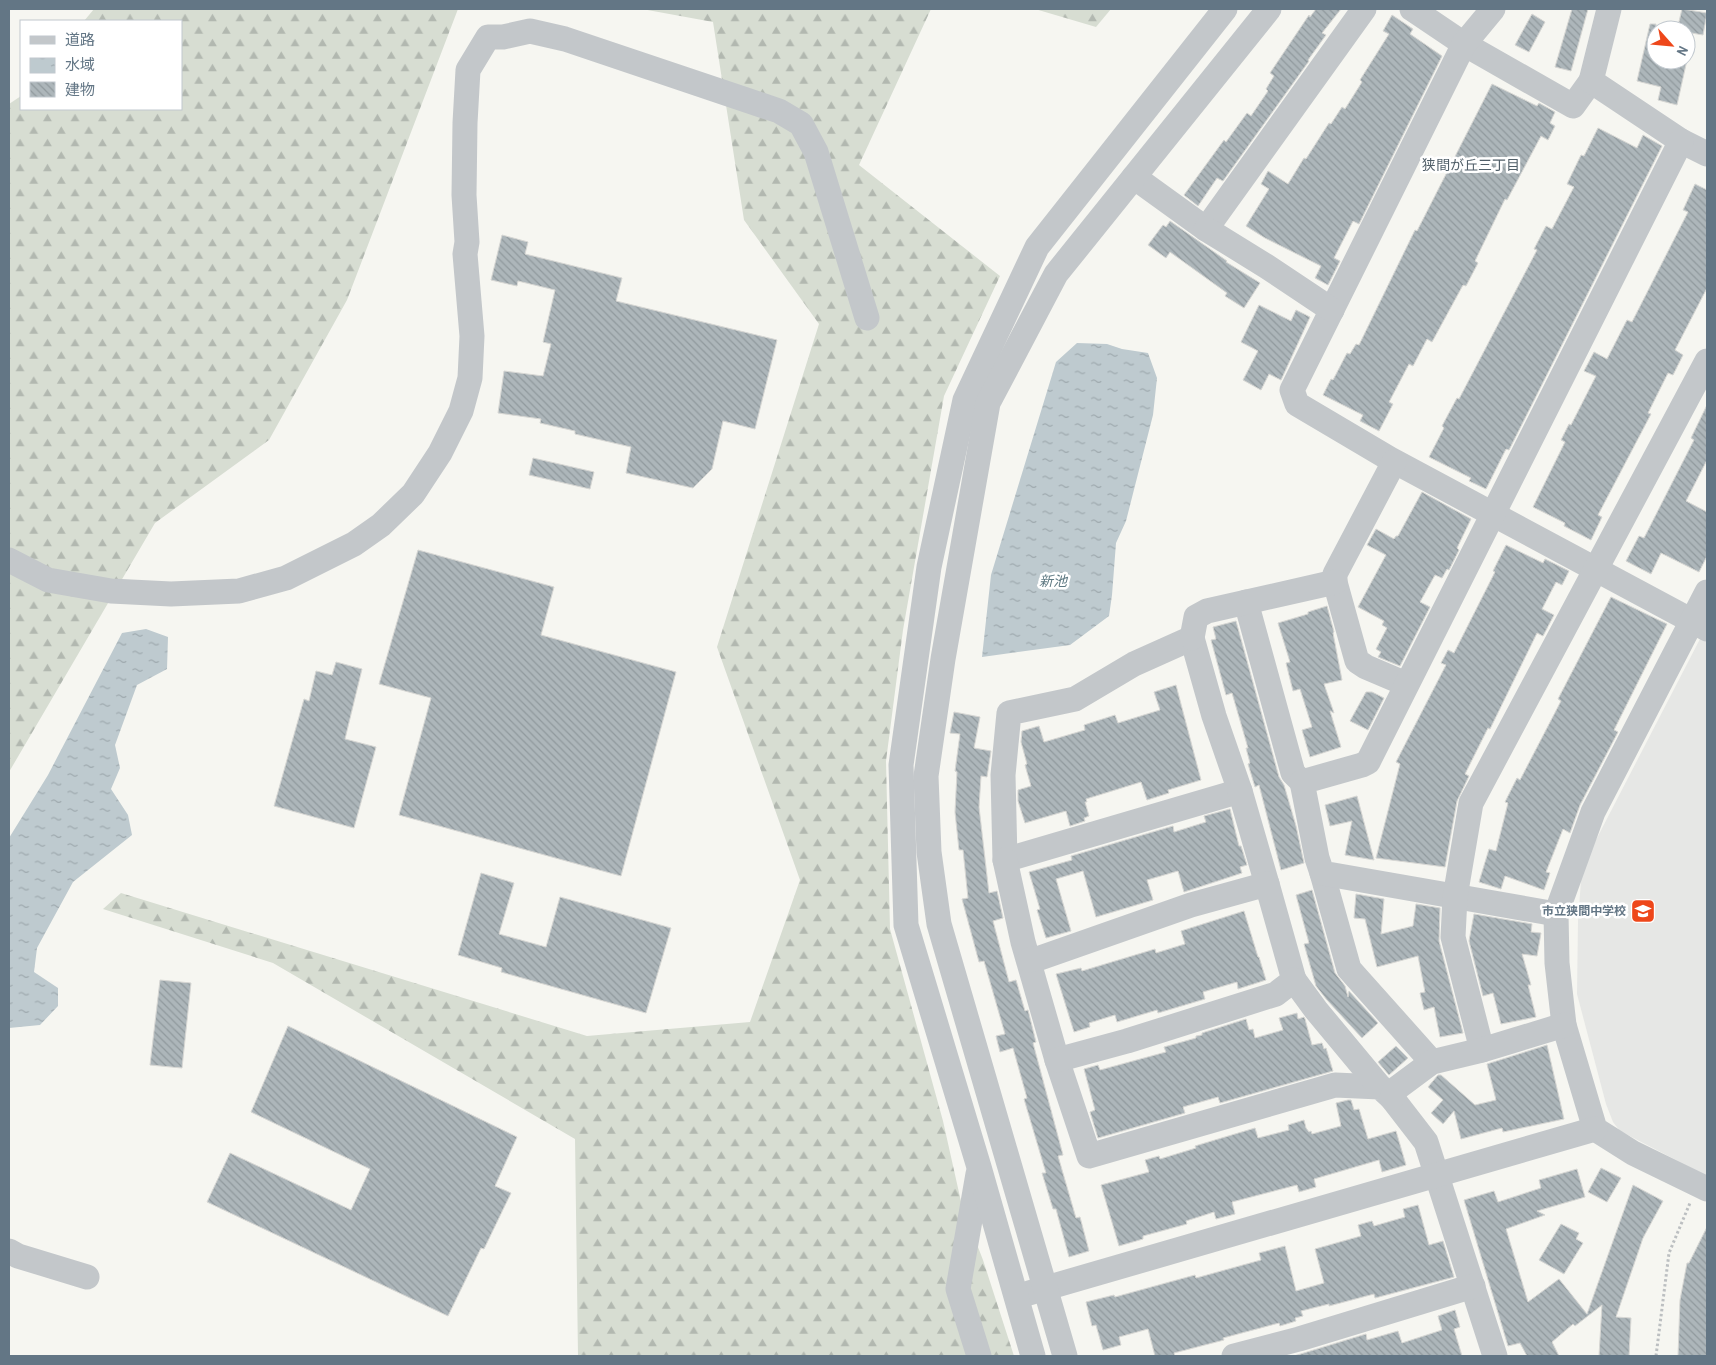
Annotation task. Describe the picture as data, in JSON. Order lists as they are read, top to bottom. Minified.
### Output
{"districts":["狭間が丘三丁目"],"water":["新池"],"places":{"school or university":["市立狭間中学校"]},"legend":["道路","水域","建物"],"north":"bottom right"}
